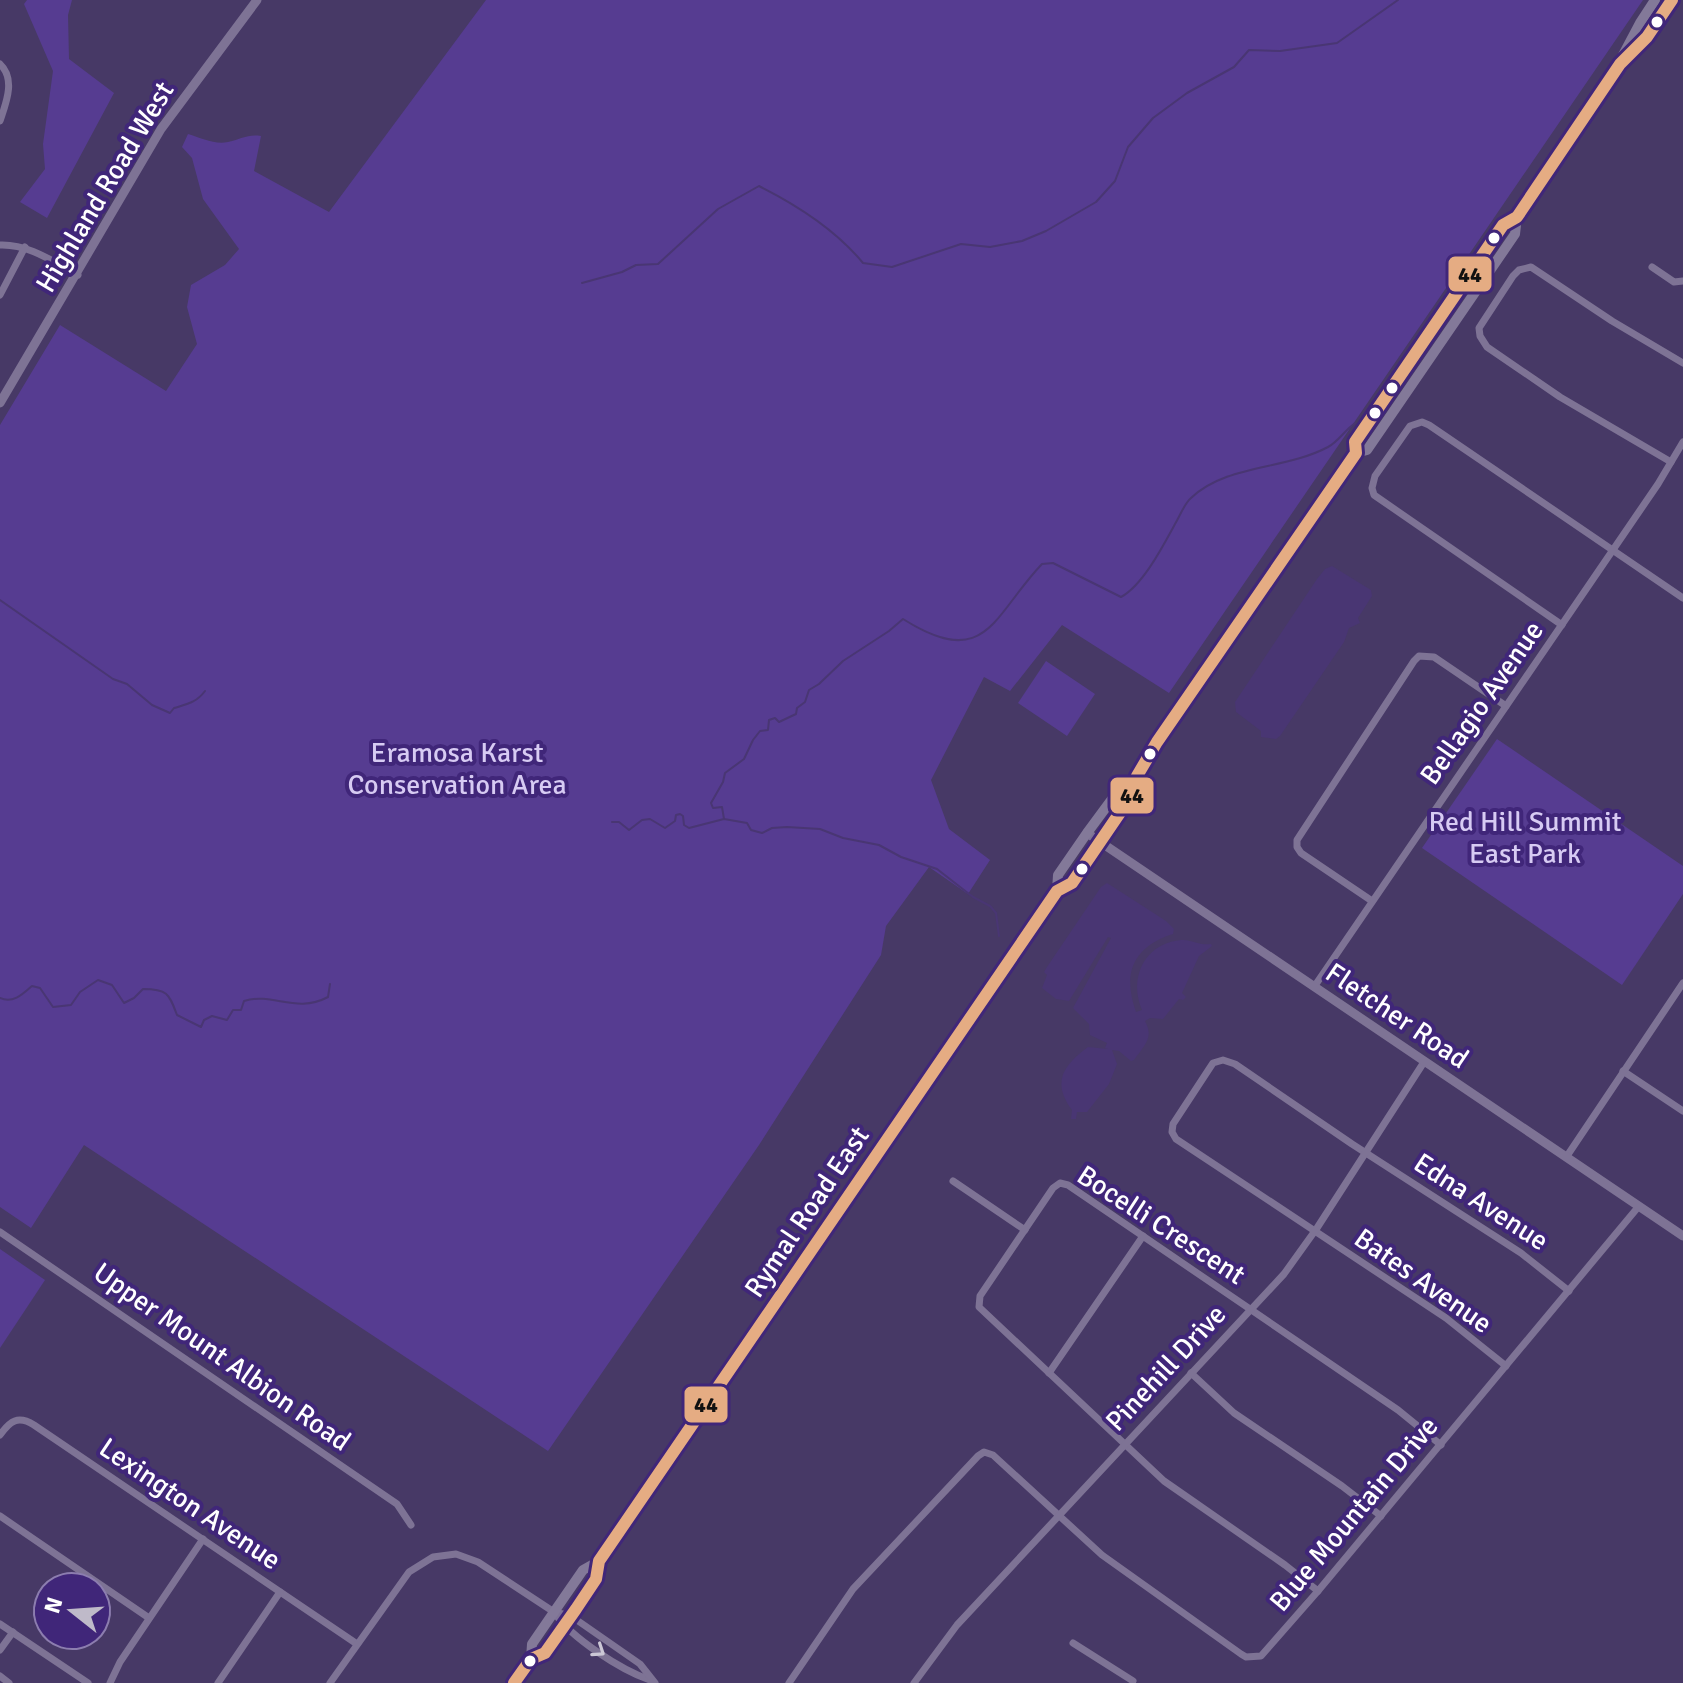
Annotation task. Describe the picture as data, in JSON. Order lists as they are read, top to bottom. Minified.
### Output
{"streets":{"main road":["Rymal Road East"],"street":["Highland Road West","Bellagio Avenue","Fletcher Road","Edna Avenue","Bocelli Crescent","Bates Avenue","Upper Mount Albion Road","Pinehill Drive","Lexington Avenue","Blue Mountain Drive"]},"crossings":[["Bellagio Avenue","Fletcher Road"],["Fletcher Road","Rymal Road East"],["Fletcher Road","Pinehill Drive"],["Fletcher Road","Blue Mountain Drive"],["Edna Avenue","Bates Avenue"],["Edna Avenue","Pinehill Drive"],["Edna Avenue","Blue Mountain Drive"],["Bocelli Crescent","Pinehill Drive"],["Bocelli Crescent","Blue Mountain Drive"],["Bates Avenue","Pinehill Drive"],["Bates Avenue","Blue Mountain Drive"],["Pinehill Drive","Blue Mountain Drive"]],"parks":["Eramosa Karst Conservation Area","Red Hill Summit East Park"],"lines":["transit line 44"],"north":"left"}
